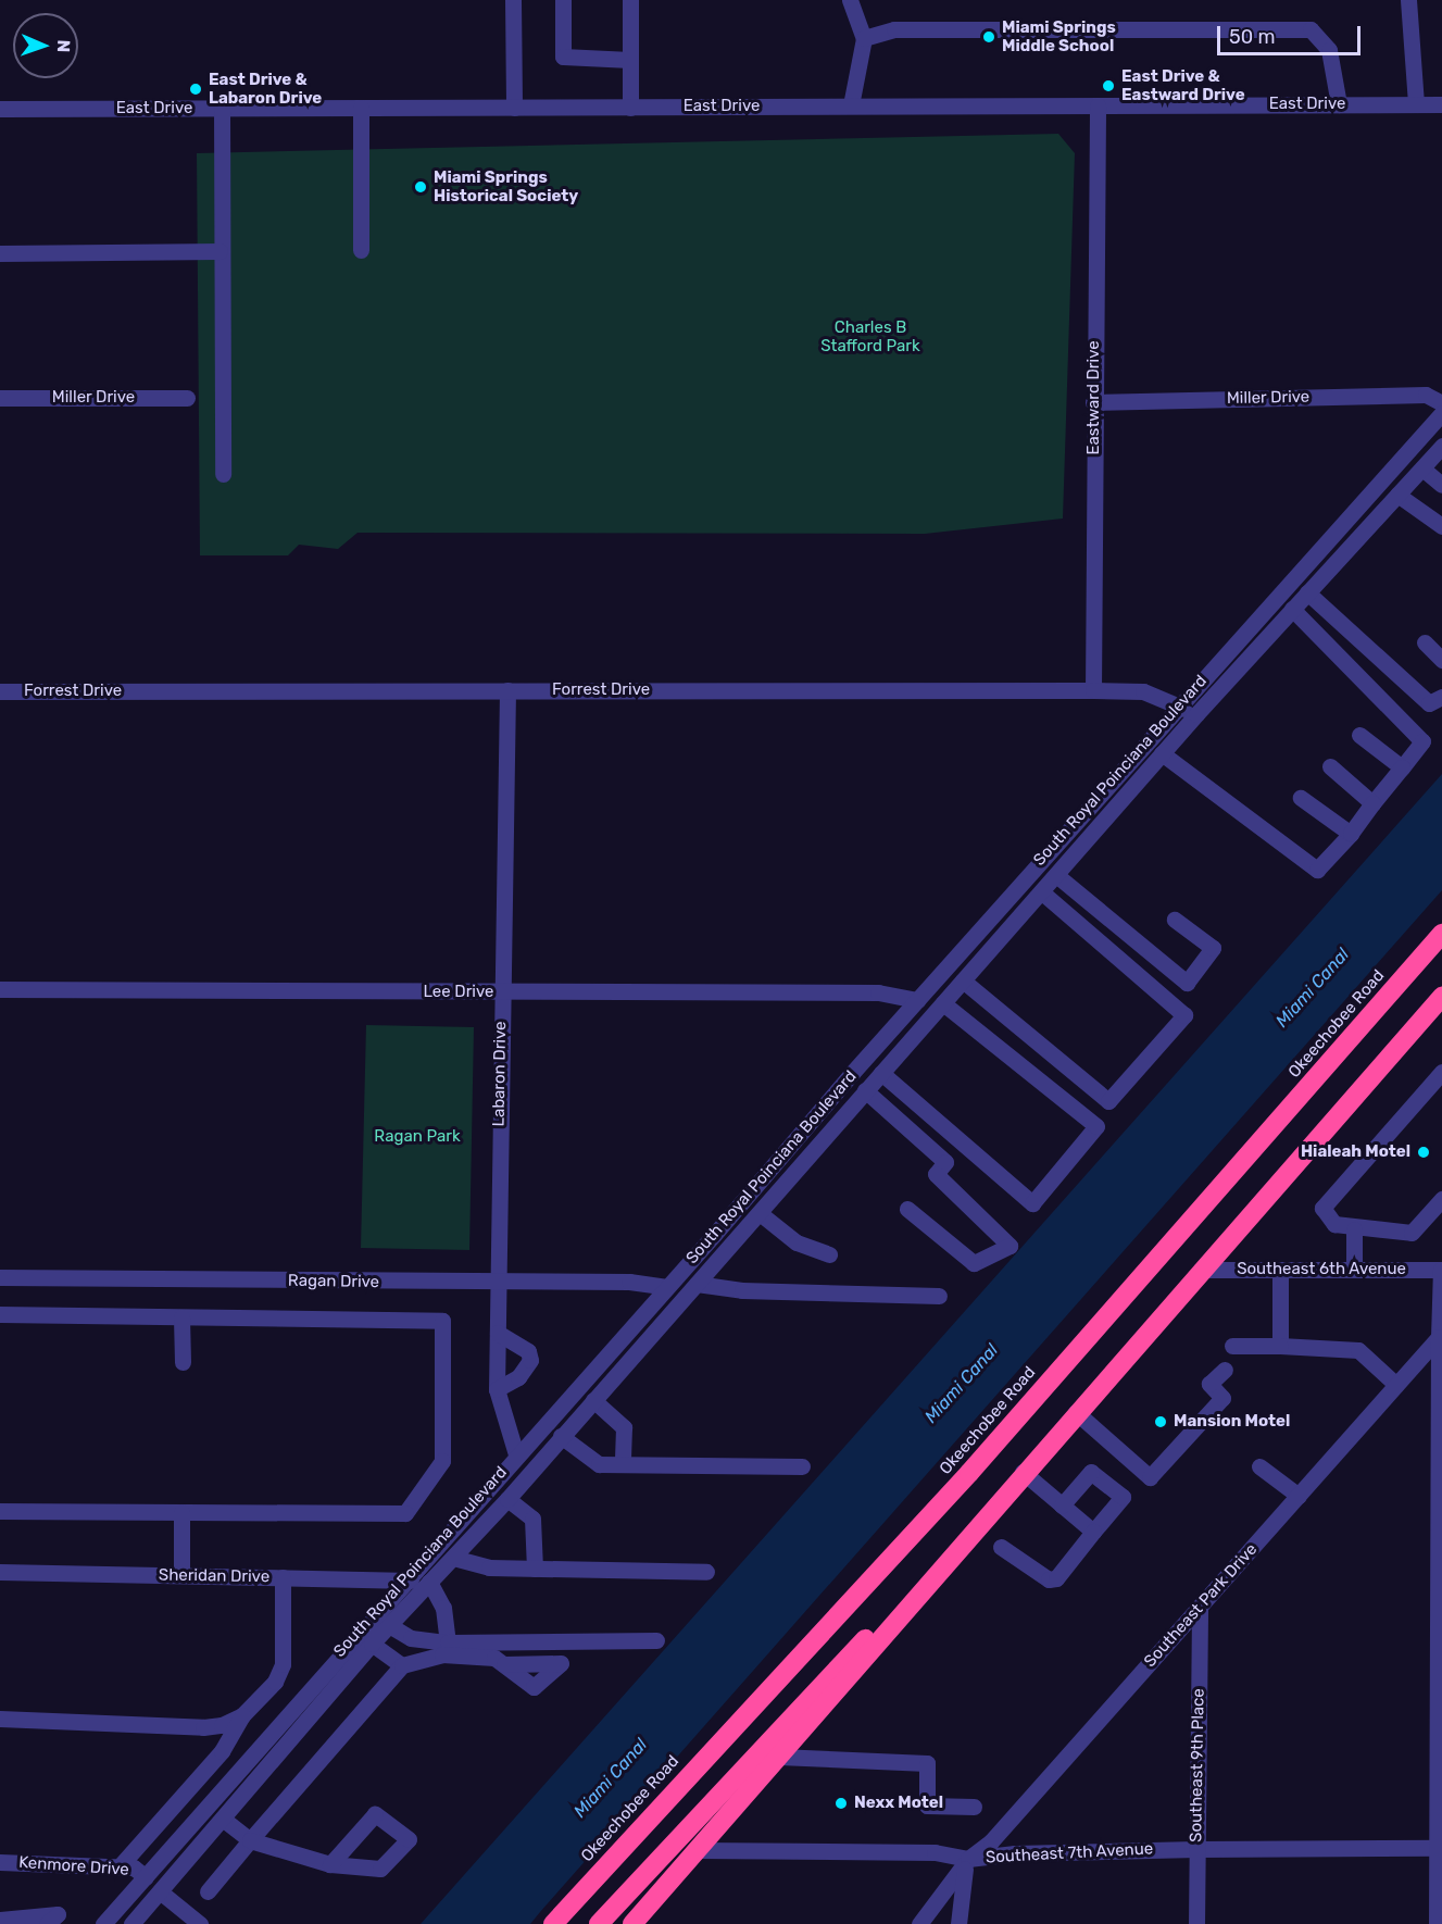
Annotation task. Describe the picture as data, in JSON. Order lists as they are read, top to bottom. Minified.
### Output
{"streets":{"highway":["Okeechobee Road"],"street":["East Drive","Miller Drive","Eastward Drive","Forrest Drive","South Royal Poinciana Boulevard","Lee Drive","Labaron Drive","Southeast 6th Avenue","Ragan Drive","Sheridan Drive","Southeast Park Drive","Southeast 9th Place","Southeast 7th Avenue","Kenmore Drive"]},"crossings":[["East Drive","Eastward Drive"],["Miller Drive","Eastward Drive"],["Eastward Drive","Forrest Drive"],["Forrest Drive","South Royal Poinciana Boulevard"],["Forrest Drive","Labaron Drive"],["South Royal Poinciana Boulevard","Lee Drive"],["South Royal Poinciana Boulevard","Labaron Drive"],["South Royal Poinciana Boulevard","Ragan Drive"],["South Royal Poinciana Boulevard","Sheridan Drive"],["South Royal Poinciana Boulevard","Kenmore Drive"],["Lee Drive","Labaron Drive"],["Labaron Drive","Ragan Drive"],["Southeast Park Drive","Southeast 9th Place"],["Southeast Park Drive","Southeast 7th Avenue"],["Southeast 9th Place","Southeast 7th Avenue"]],"water":["Miami Canal"],"parks":["Charles B Stafford Park","Ragan Park"],"places":["Miami Springs Middle School","East Drive & Eastward Drive","East Drive & Labaron Drive","Miami Springs Historical Society","Hialeah Motel","Mansion Motel","Nexx Motel"],"scale_bar":"50 m","north":"right"}
